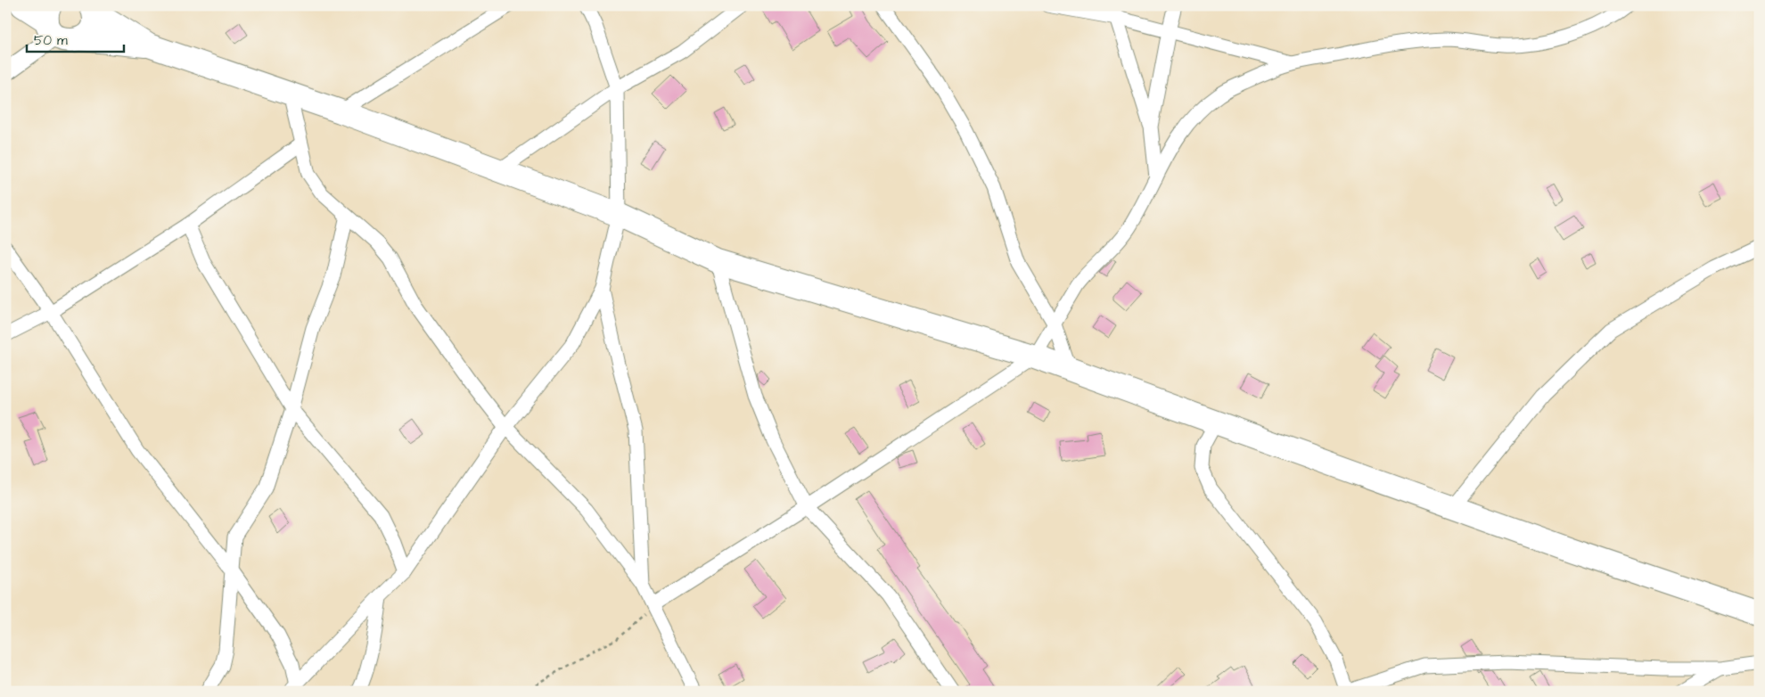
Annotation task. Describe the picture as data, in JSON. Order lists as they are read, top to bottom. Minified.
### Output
{"scale_bar":"50 m"}
